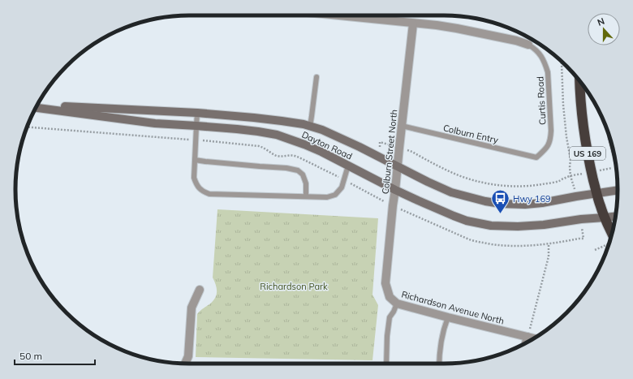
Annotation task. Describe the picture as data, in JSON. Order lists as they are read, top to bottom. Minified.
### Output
{"streets":{"highway":["US 169"],"main road":["Dayton Road"],"street":["Colburn Street North","Richardson Avenue North"],"lane":["Curtis Road","Colburn Entry"]},"crossings":[["Curtis Road","Colburn Entry"],["Colburn Entry","Colburn Street North"],["Dayton Road","Colburn Street North"],["Dayton Road","US 169"],["Colburn Street North","Richardson Avenue North"]],"parks":["Richardson Park"],"places":{"bus stop":["Hwy 169"]},"scale_bar":"50 m","north":"top"}
